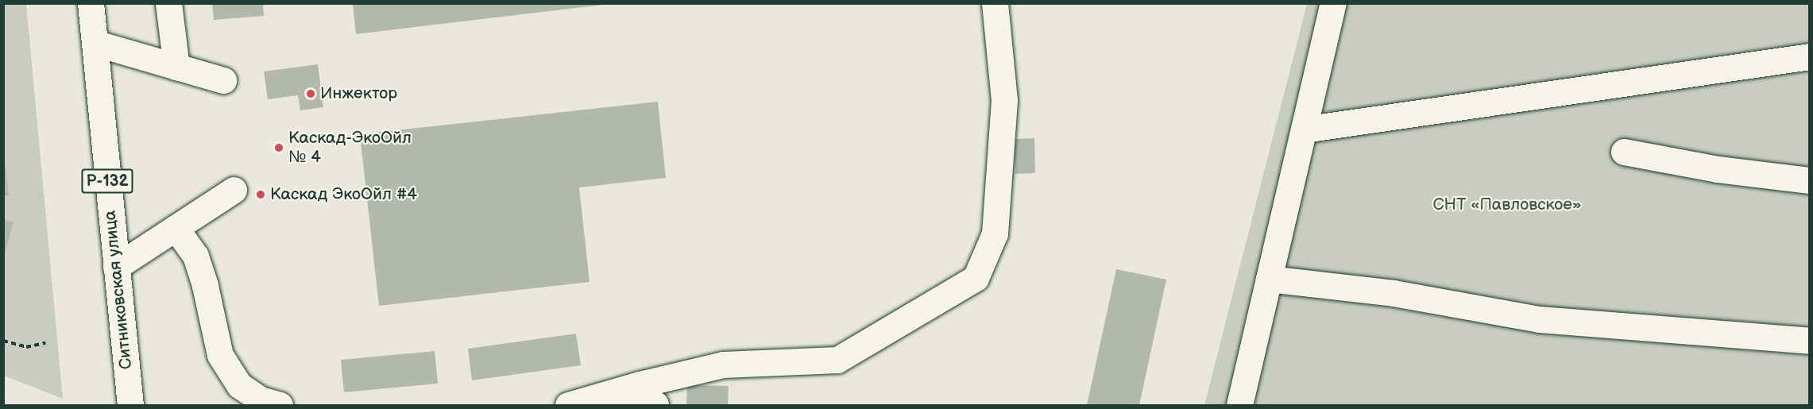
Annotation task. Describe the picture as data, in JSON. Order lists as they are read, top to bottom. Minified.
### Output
{"streets":{"main road":["Р-132","Ситниковская улица"]},"parks":["СНТ «Павловское»"],"places":["Инжектор","Каскад-ЭкоОйл № 4","Каскад ЭкоОйл #4"]}
